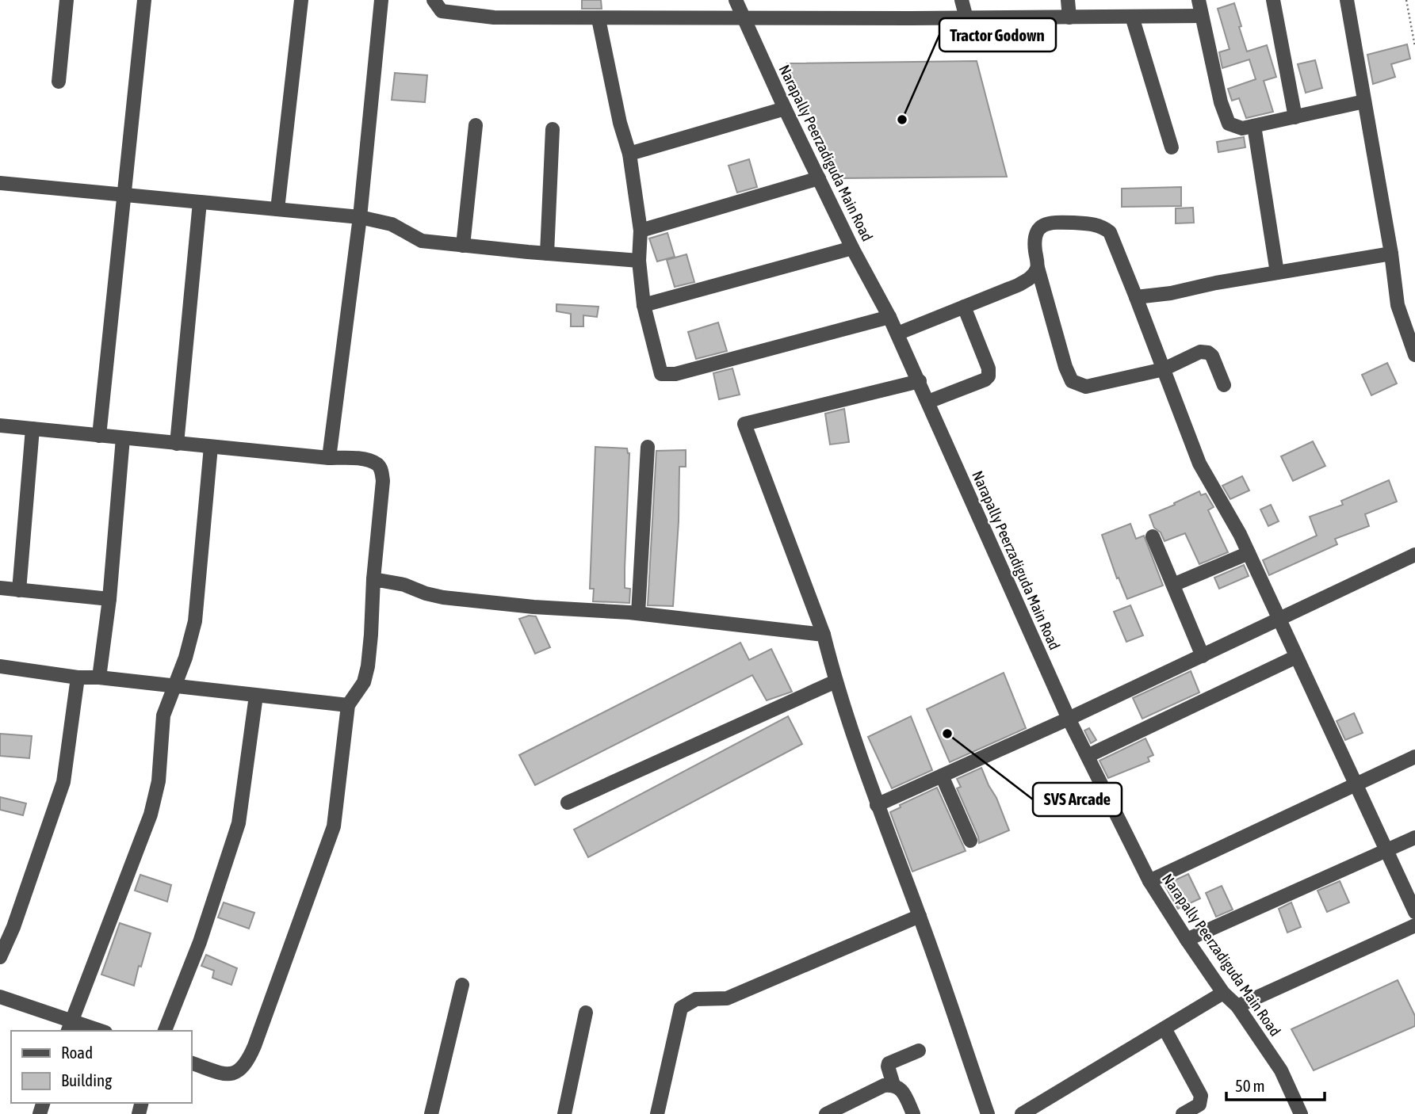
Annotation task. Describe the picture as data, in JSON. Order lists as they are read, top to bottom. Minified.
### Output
{"streets":{"street":["Narapally Peerzadiguda Main Road"]},"places":["Tractor Godown","SVS Arcade"],"legend":["Road","Building"],"scale_bar":"50 m"}
